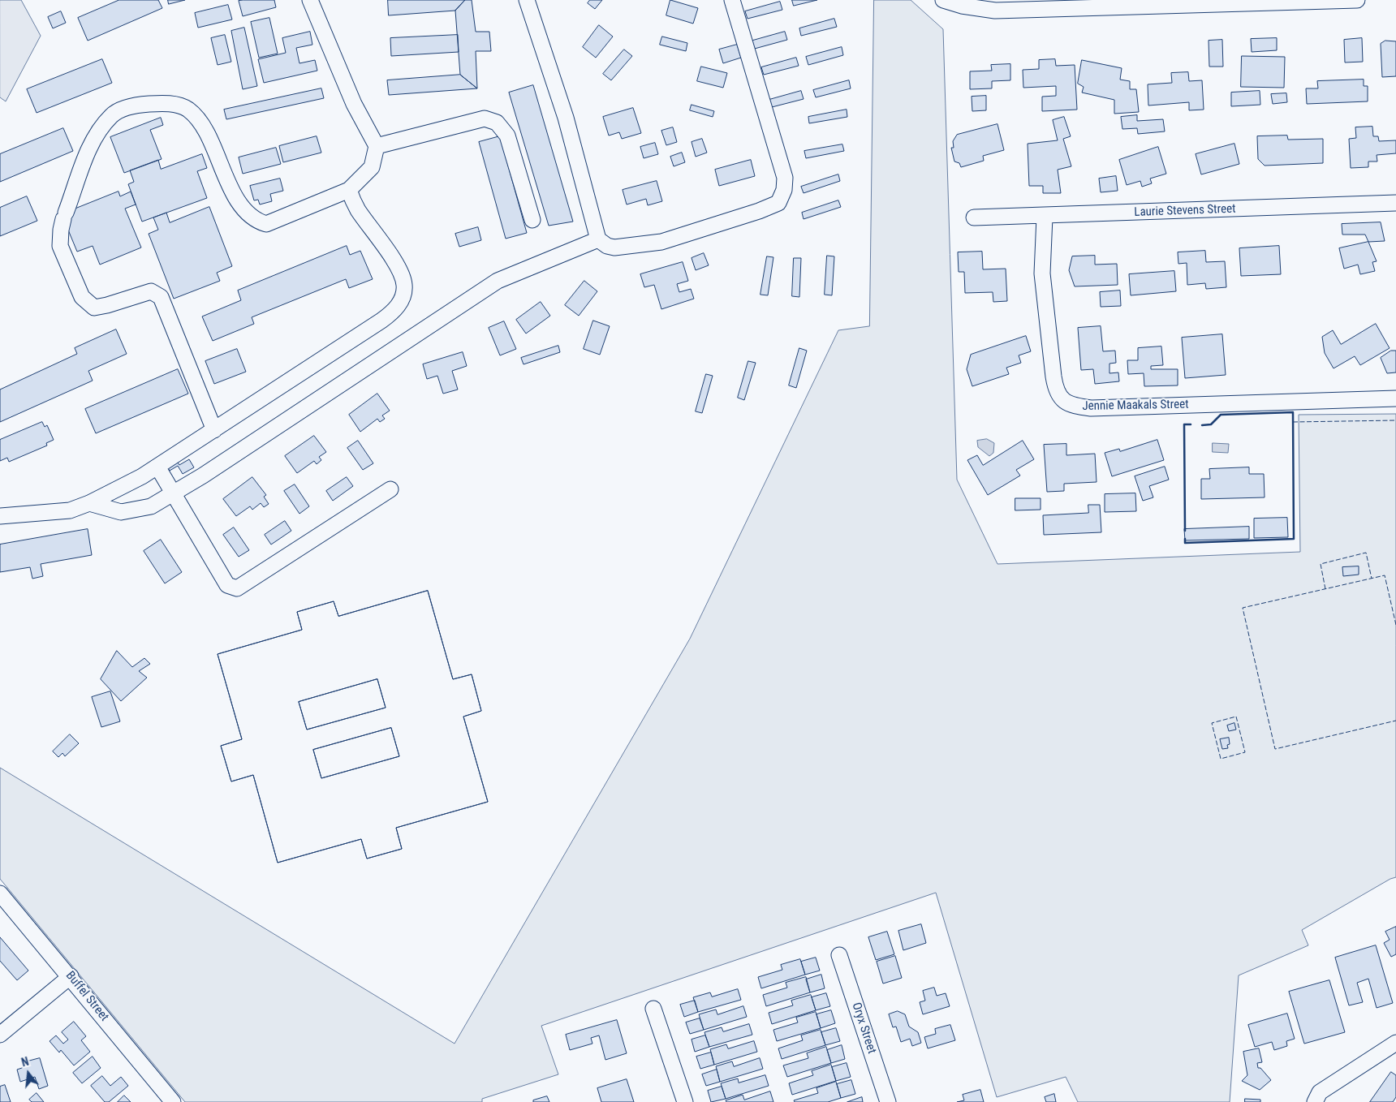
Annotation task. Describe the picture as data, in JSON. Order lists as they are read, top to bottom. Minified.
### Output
{"streets":{"street":["Laurie Stevens Street","Jennie Maakals Street","Buffel Street","Oryx Street"]},"crossings":[["Laurie Stevens Street","Jennie Maakals Street"]],"north":"top"}
